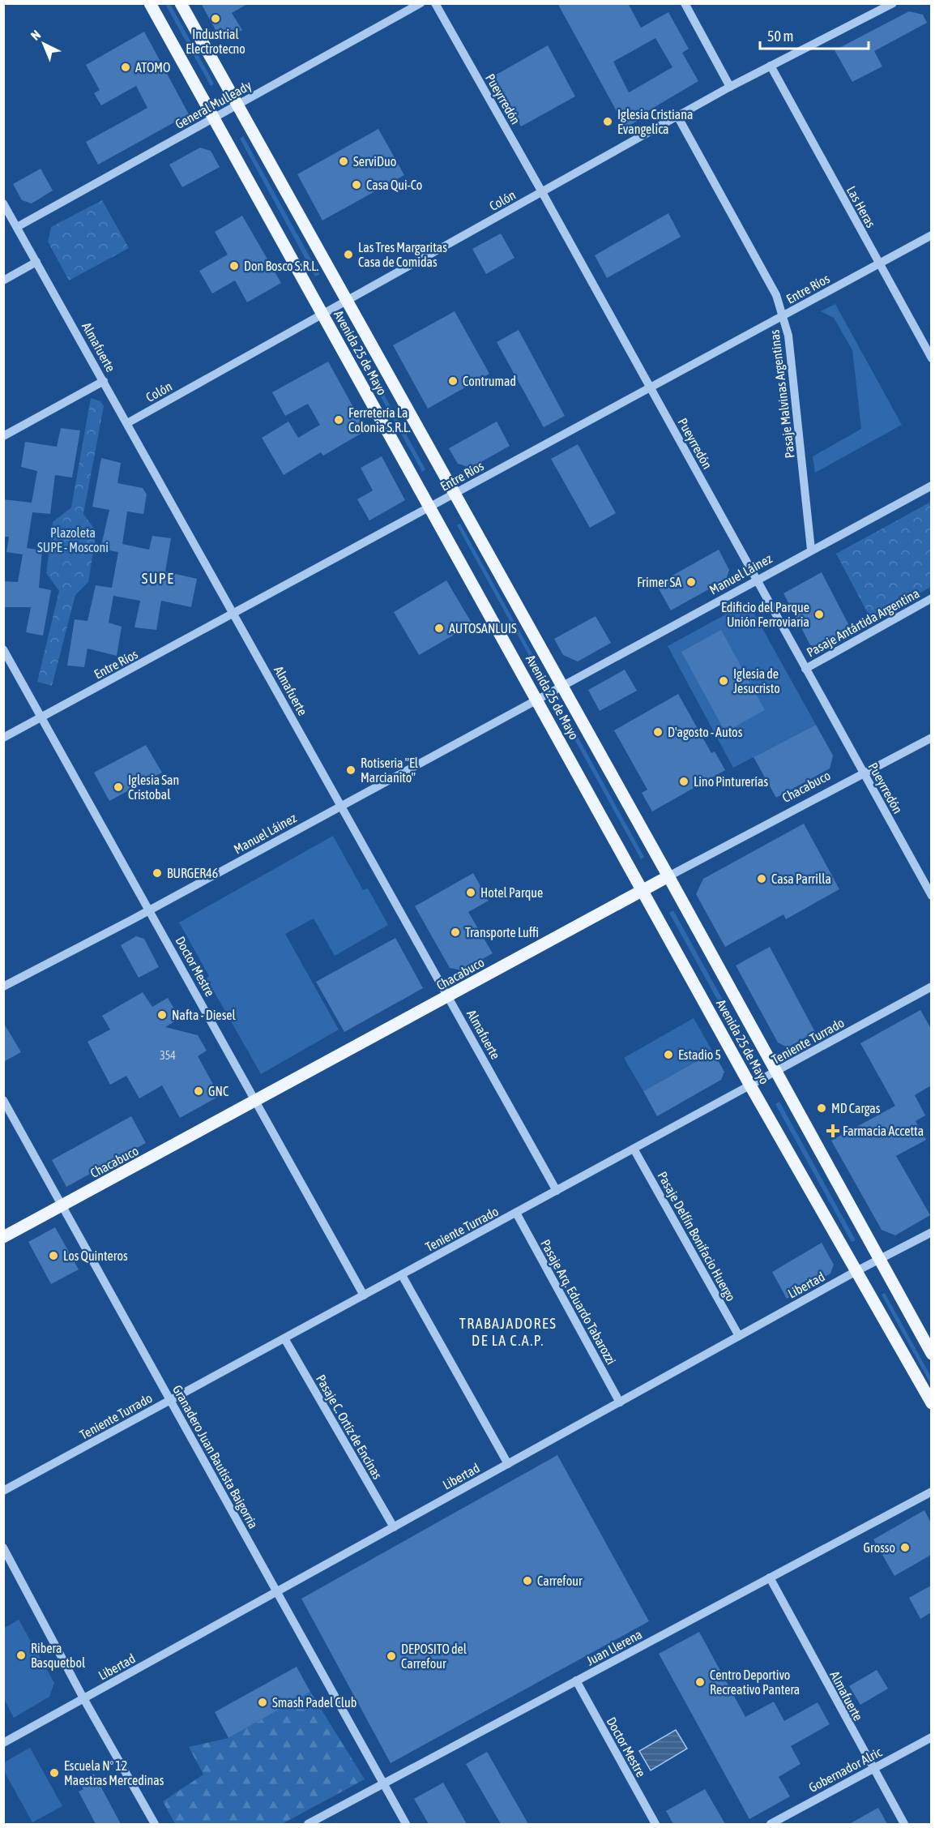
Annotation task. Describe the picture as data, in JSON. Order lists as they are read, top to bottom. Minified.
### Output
{"streets":{"main road":["Avenida 25 de Mayo","Chacabuco"],"street":["Pueyrredón","General Mulleady","Colón","Las Heras","Entre Ríos","Almafuerte","Pasaje Malvinas Argentinas","Manuel Láinez","Pasaje Antártida Argentina","Doctor Mestre","Teniente Turrado","Pasaje Delfín Bonifacio Huergo","Libertad","Pasaje Arq. Eduardo Tabarozzi","Pasaje C. Ortíz de Encínas","Granadero Juan Bautista Baigorria","Juan Llerena","Gobernador Alric"]},"crossings":[["Pueyrredón","Colón"],["Pueyrredón","Entre Ríos"],["Pueyrredón","Manuel Láinez"],["Pueyrredón","Pasaje Antártida Argentina"],["Pueyrredón","Chacabuco"],["General Mulleady","Almafuerte"],["General Mulleady","Avenida 25 de Mayo"],["Colón","Las Heras"],["Colón","Almafuerte"],["Colón","Avenida 25 de Mayo"],["Colón","Pasaje Malvinas Argentinas"],["Las Heras","Entre Ríos"],["Entre Ríos","Almafuerte"],["Entre Ríos","Avenida 25 de Mayo"],["Entre Ríos","Pasaje Malvinas Argentinas"],["Entre Ríos","Doctor Mestre"],["Almafuerte","Manuel Láinez"],["Almafuerte","Chacabuco"],["Almafuerte","Teniente Turrado"],["Almafuerte","Juan Llerena"],["Almafuerte","Gobernador Alric"],["Avenida 25 de Mayo","Manuel Láinez"],["Avenida 25 de Mayo","Chacabuco"],["Avenida 25 de Mayo","Teniente Turrado"],["Avenida 25 de Mayo","Libertad"],["Pasaje Malvinas Argentinas","Manuel Láinez"],["Manuel Láinez","Doctor Mestre"],["Chacabuco","Doctor Mestre"],["Chacabuco","Granadero Juan Bautista Baigorria"],["Doctor Mestre","Teniente Turrado"],["Doctor Mestre","Juan Llerena"],["Teniente Turrado","Pasaje Delfín Bonifacio Huergo"],["Teniente Turrado","Pasaje Arq. Eduardo Tabarozzi"],["Teniente Turrado","Pasaje C. Ortíz de Encínas"],["Teniente Turrado","Granadero Juan Bautista Baigorria"],["Pasaje Delfín Bonifacio Huergo","Libertad"],["Libertad","Pasaje Arq. Eduardo Tabarozzi"],["Libertad","Pasaje C. Ortíz de Encínas"],["Libertad","Granadero Juan Bautista Baigorria"],["Granadero Juan Bautista Baigorria","Juan Llerena"]],"districts":["SUPE","TRABAJADORES DE LA C.A.P."],"parks":["Plazoleta SUPE - Mosconi"],"places":{"other":["Industrial Electrotecno","ATOMO","Iglesia Cristiana Evangelica","ServiDuo","Casa Qui-Co","Las Tres Margaritas Casa de Comidas","Don Bosco S.R.L.","Contrumad","Ferretería La Colonia S.R.L.","Frimer SA","Edificio del Parque Unión Ferroviaria","AUTOSANLUIS","Iglesia de Jesucristo","D'agosto - Autos","Rotiseria \"El Marcianito\"","Lino Pinturerías","Iglesia San Cristobal","BURGER46","Casa Parrilla","Hotel Parque","Transporte Luffi","Nafta - Diesel","Estadio 5","GNC","MD Cargas","Los Quinteros","Grosso","Carrefour","Ribera Basquetbol","DEPOSITO del Carrefour","Centro Deportivo Recreativo Pantera","Smash Padel Club","Escuela Nº 12 Maestras Mercedinas"],"health":["Farmacia Accetta"]},"house_numbers":["354"],"scale_bar":"50 m","north":"top left"}
